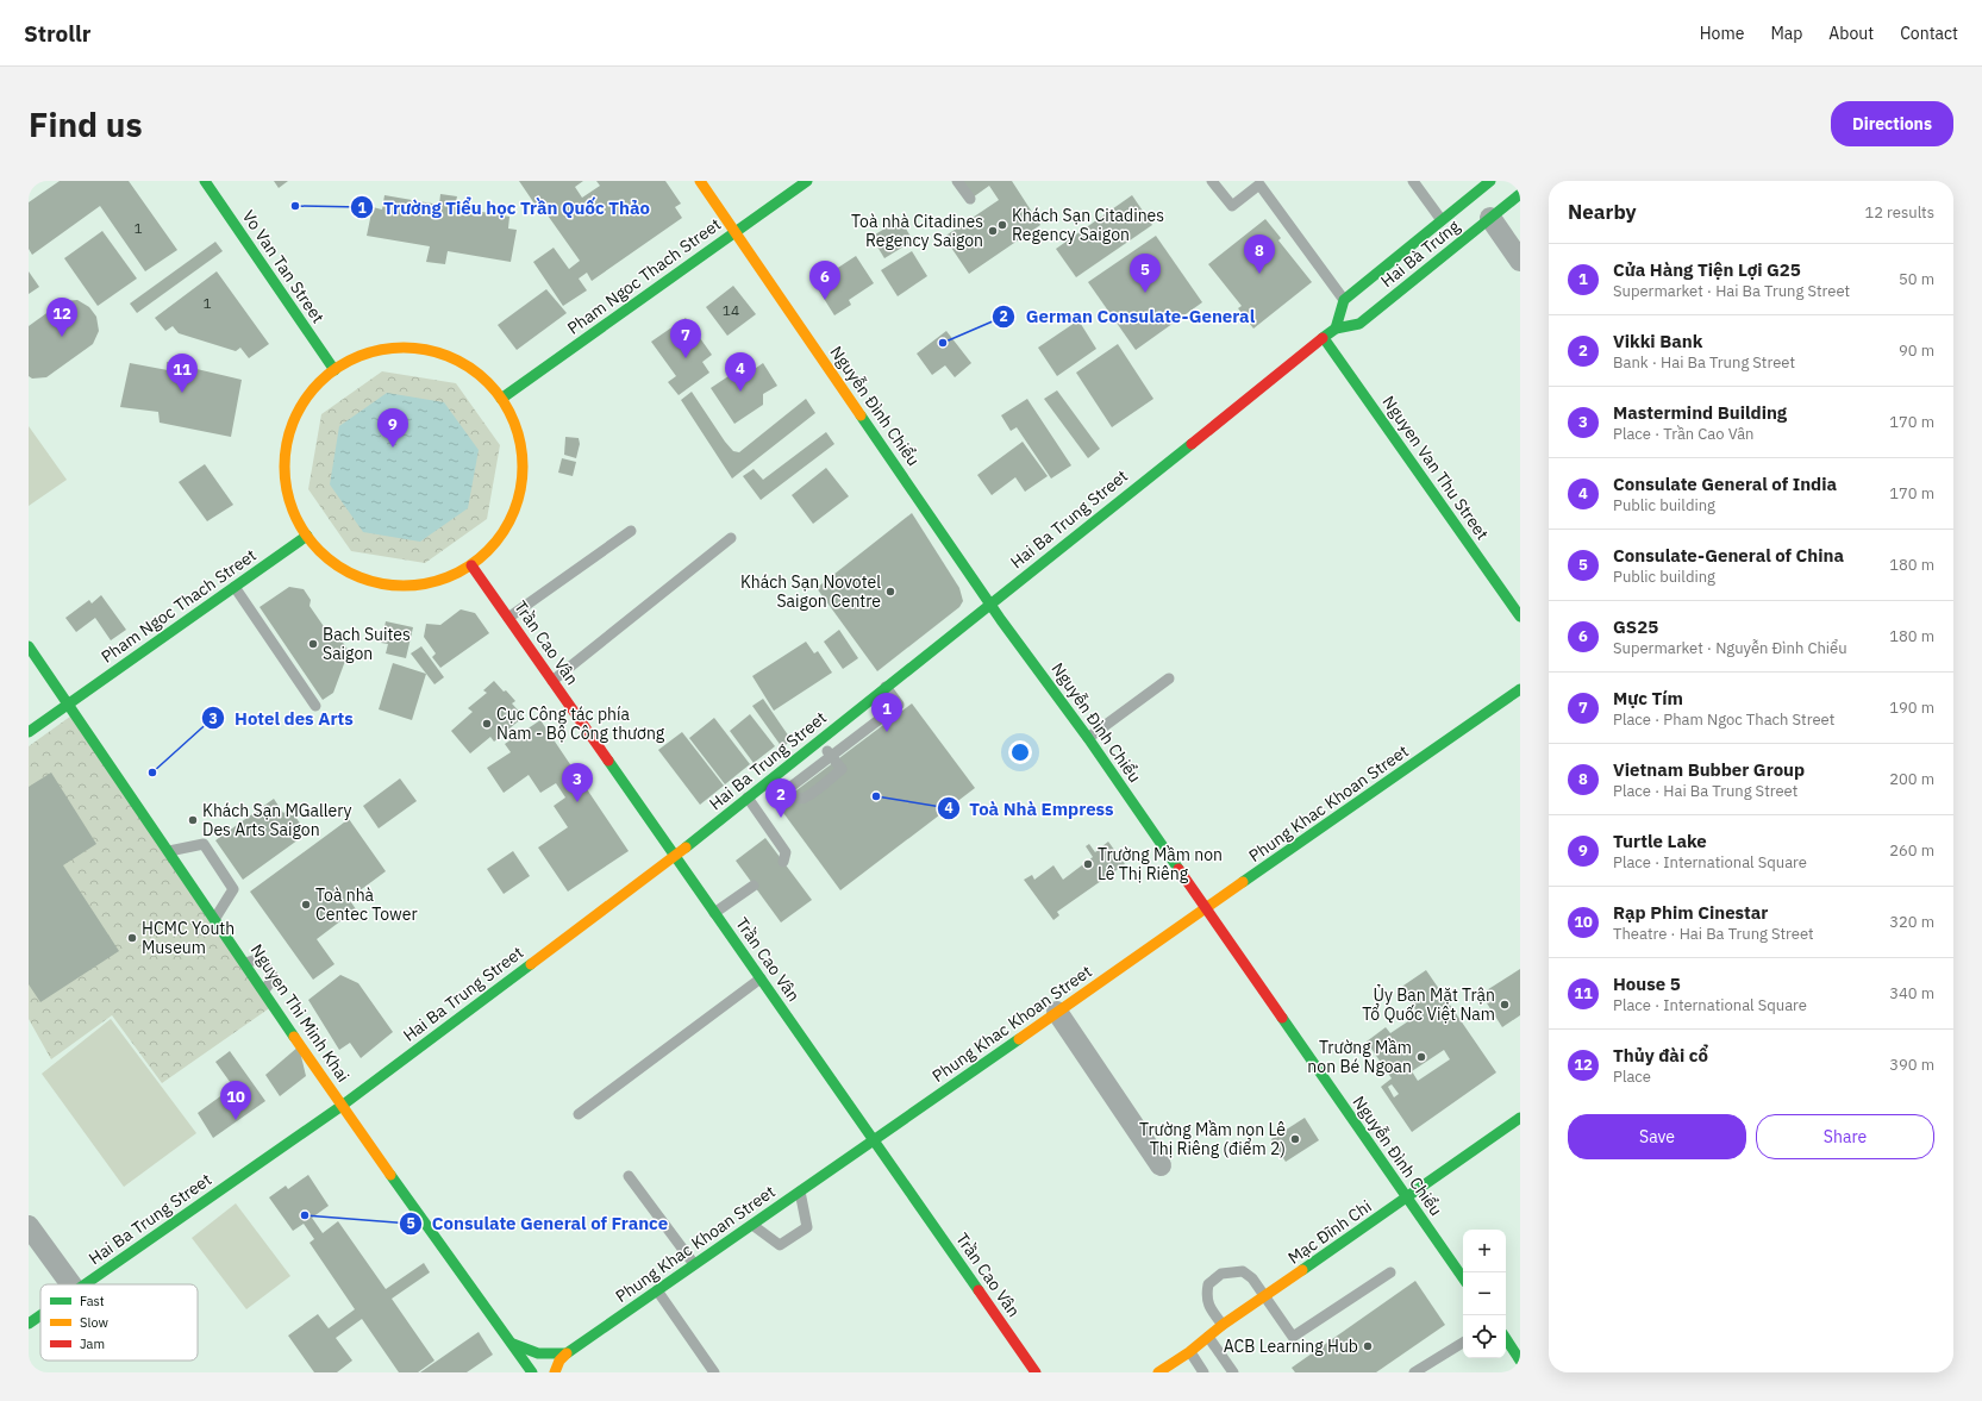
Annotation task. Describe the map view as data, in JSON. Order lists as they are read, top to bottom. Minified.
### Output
{"streets":{"main road":["Hai Bà Trưng","Vo Van Tan Street","Pham Ngoc Thach Street","Nguyễn Đình Chiểu","Nguyen Van Thu Street","Hai Ba Trung Street","Trần Cao Vân","Phung Khac Khoan Street","Nguyen Thi Minh Khai","Mạc Đĩnh Chi"]},"crossings":[["Hai Bà Trưng","Hai Ba Trung Street"],["Pham Ngoc Thach Street","Nguyễn Đình Chiểu"],["Pham Ngoc Thach Street","Nguyen Thi Minh Khai"],["Nguyễn Đình Chiểu","Hai Ba Trung Street"],["Nguyễn Đình Chiểu","Phung Khac Khoan Street"],["Nguyễn Đình Chiểu","Mạc Đĩnh Chi"],["Nguyen Van Thu Street","Hai Ba Trung Street"],["Hai Ba Trung Street","Trần Cao Vân"],["Hai Ba Trung Street","Nguyen Thi Minh Khai"],["Trần Cao Vân","Phung Khac Khoan Street"]],"places":["Trường Tiểu học Trần Quốc Thảo","Khách Sạn Citadines Regency Saigon","Toà nhà Citadines Regency Saigon","German Consulate-General","Khách Sạn Novotel Saigon Centre","Bach Suites Saigon","Cục Công tác phía Nam - Bộ Công thương","Hotel des Arts","Toà Nhà Empress","Khách Sạn MGallery Des Arts Saigon","Trường Mầm non Lê Thị Riêng","Toà nhà Centec Tower","HCMC Youth Museum","Ủy Ban Mặt Trận Tổ Quốc Việt Nam","Trường Mầm non Bé Ngoan","Trường Mầm non Lê Thị Riêng (điểm 2)","Consulate General of France","ACB Learning Hub"],"house_numbers":["1","1","14"],"legend":["Fast","Slow","Jam"],"page":{"header":"Strollr","nav":["Home","Map","About","Contact"],"buttons":["Directions",["Save","Share"]],"title":"Find us","heading":["Nearby","12 results"],"pins":["8","5","6","12","7","4","11","9","1","3","2","10"],"list":[{"mark":"1","name":"Cửa Hàng Tiện Lợi G25","note":"Supermarket · Hai Ba Trung Street","value":"50 m"},{"mark":"2","name":"Vikki Bank","note":"Bank · Hai Ba Trung Street","value":"90 m"},{"mark":"3","name":"Mastermind Building","note":"Place · Trần Cao Vân","value":"170 m"},{"mark":"4","name":"Consulate General of India","note":"Public building","value":"170 m"},{"mark":"5","name":"Consulate-General of China","note":"Public building","value":"180 m"},{"mark":"6","name":"GS25","note":"Supermarket · Nguyễn Đình Chiểu","value":"180 m"},{"mark":"7","name":"Mực Tím","note":"Place · Pham Ngoc Thach Street","value":"190 m"},{"mark":"8","name":"Vietnam Bubber Group","note":"Place · Hai Ba Trung Street","value":"200 m"},{"mark":"9","name":"Turtle Lake","note":"Place · International Square","value":"260 m"},{"mark":"10","name":"Rạp Phim Cinestar","note":"Theatre · Hai Ba Trung Street","value":"320 m"},{"mark":"11","name":"House 5","note":"Place · International Square","value":"340 m"},{"mark":"12","name":"Thủy đài cổ","note":"Place","value":"390 m"}],"map_buttons":["+","−"]}}
